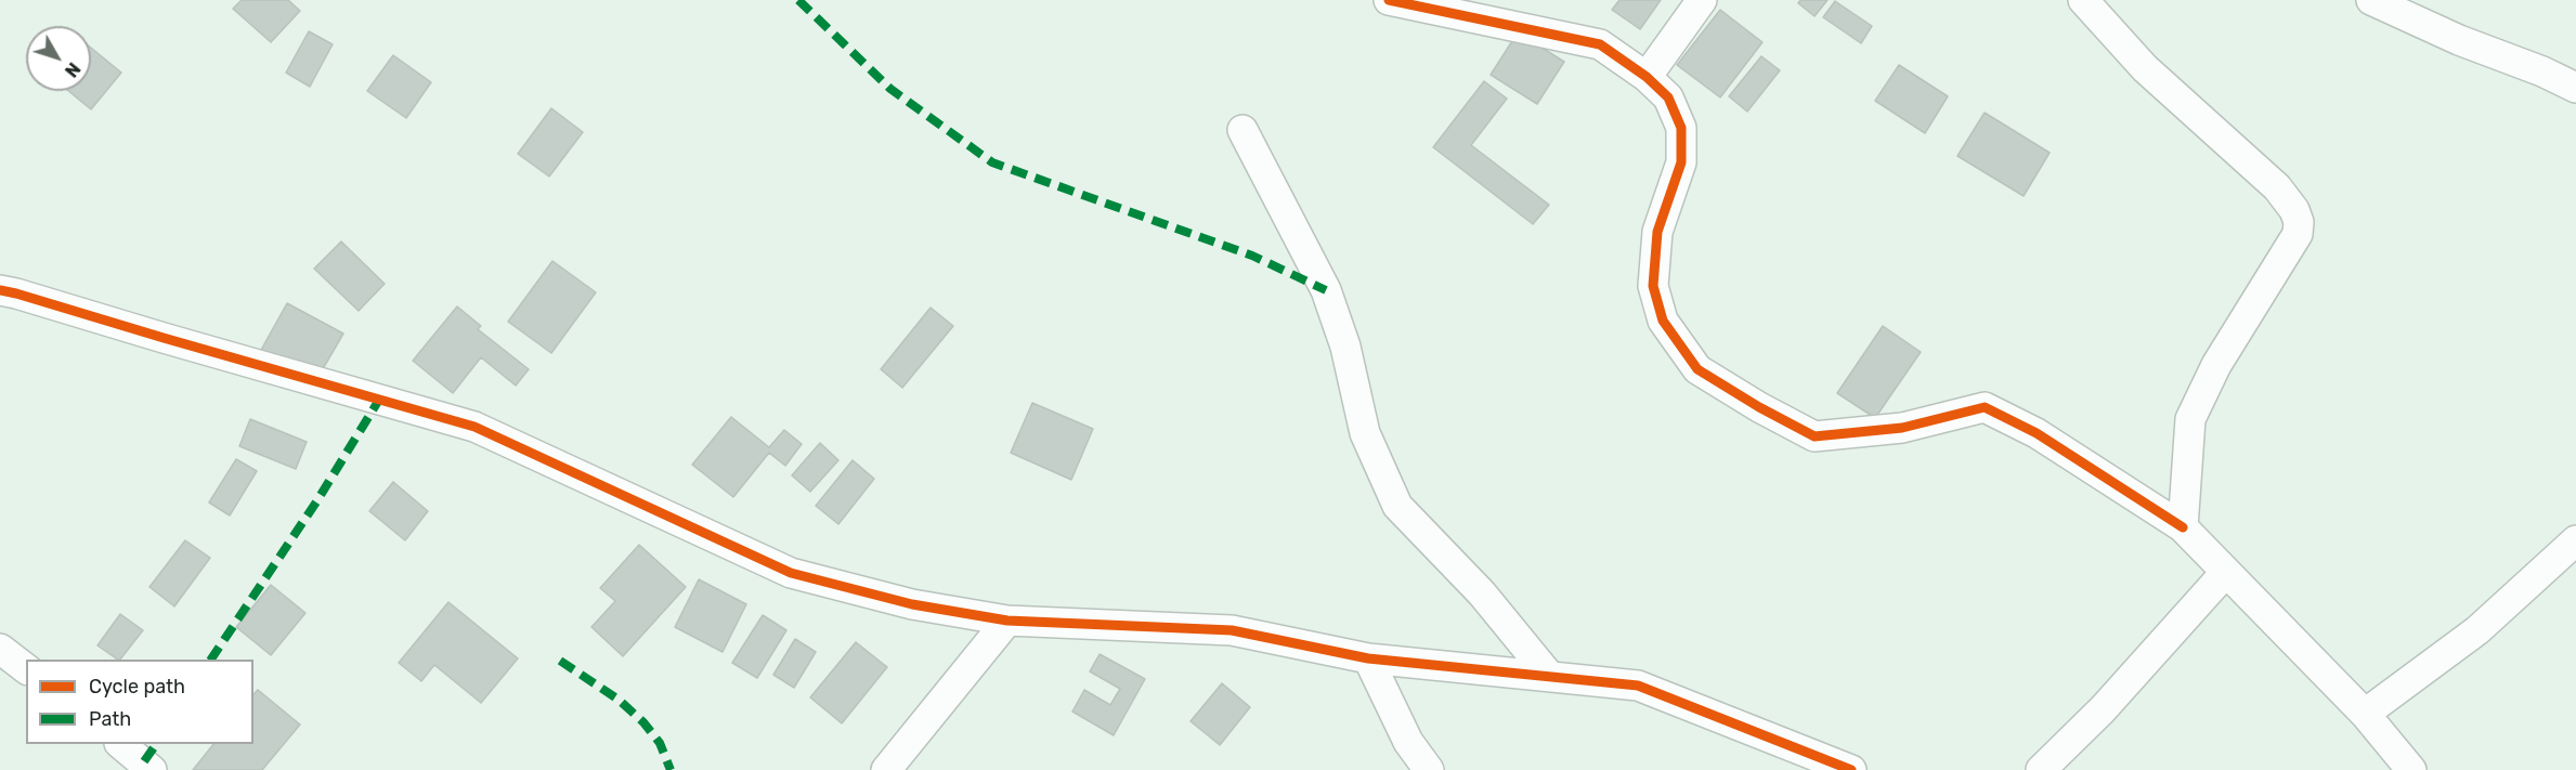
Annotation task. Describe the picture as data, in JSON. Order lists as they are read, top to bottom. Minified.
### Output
{"legend":["Cycle path","Path"],"north":"bottom right"}
